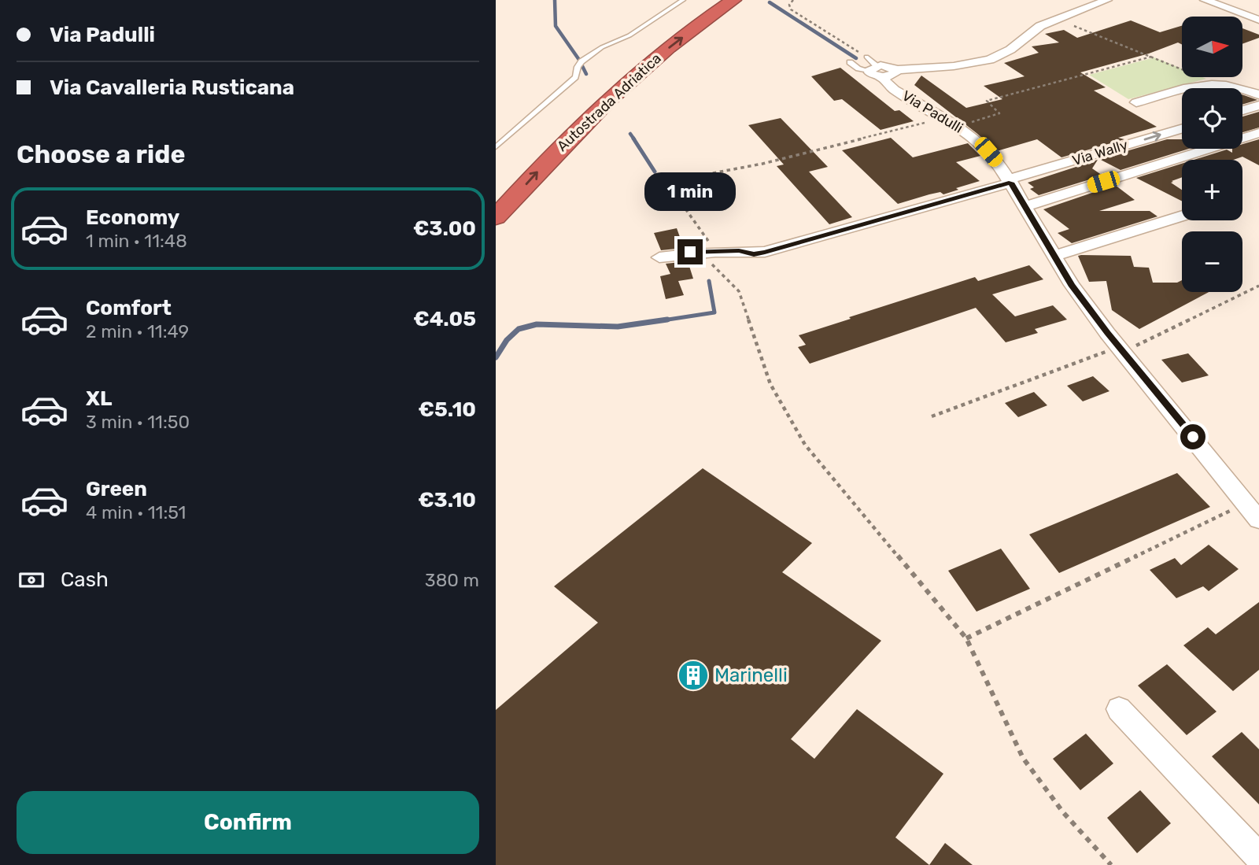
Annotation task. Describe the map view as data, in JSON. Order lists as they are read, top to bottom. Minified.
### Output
{"streets":{"highway":["Autostrada Adriatica"],"street":["Via Padulli","Via Wally"]},"crossings":[["Via Padulli","Via Wally"]],"places":{"building":["Marinelli"]},"north":"right","page":{"banner":["Via Padulli","Via Cavalleria Rusticana"],"map_buttons":["+","−"],"heading":"Choose a ride","bubble":"1 min","list":[{"name":"Economy","note":"1 min · 11:48","value":"€3.00"},{"name":"Comfort","note":"2 min · 11:49","value":"€4.05"},{"name":"XL","note":"3 min · 11:50","value":"€5.10"},{"name":"Green","note":"4 min · 11:51","value":"€3.10"}],"pay":["Cash","380 m"],"buttons":"Confirm"}}
